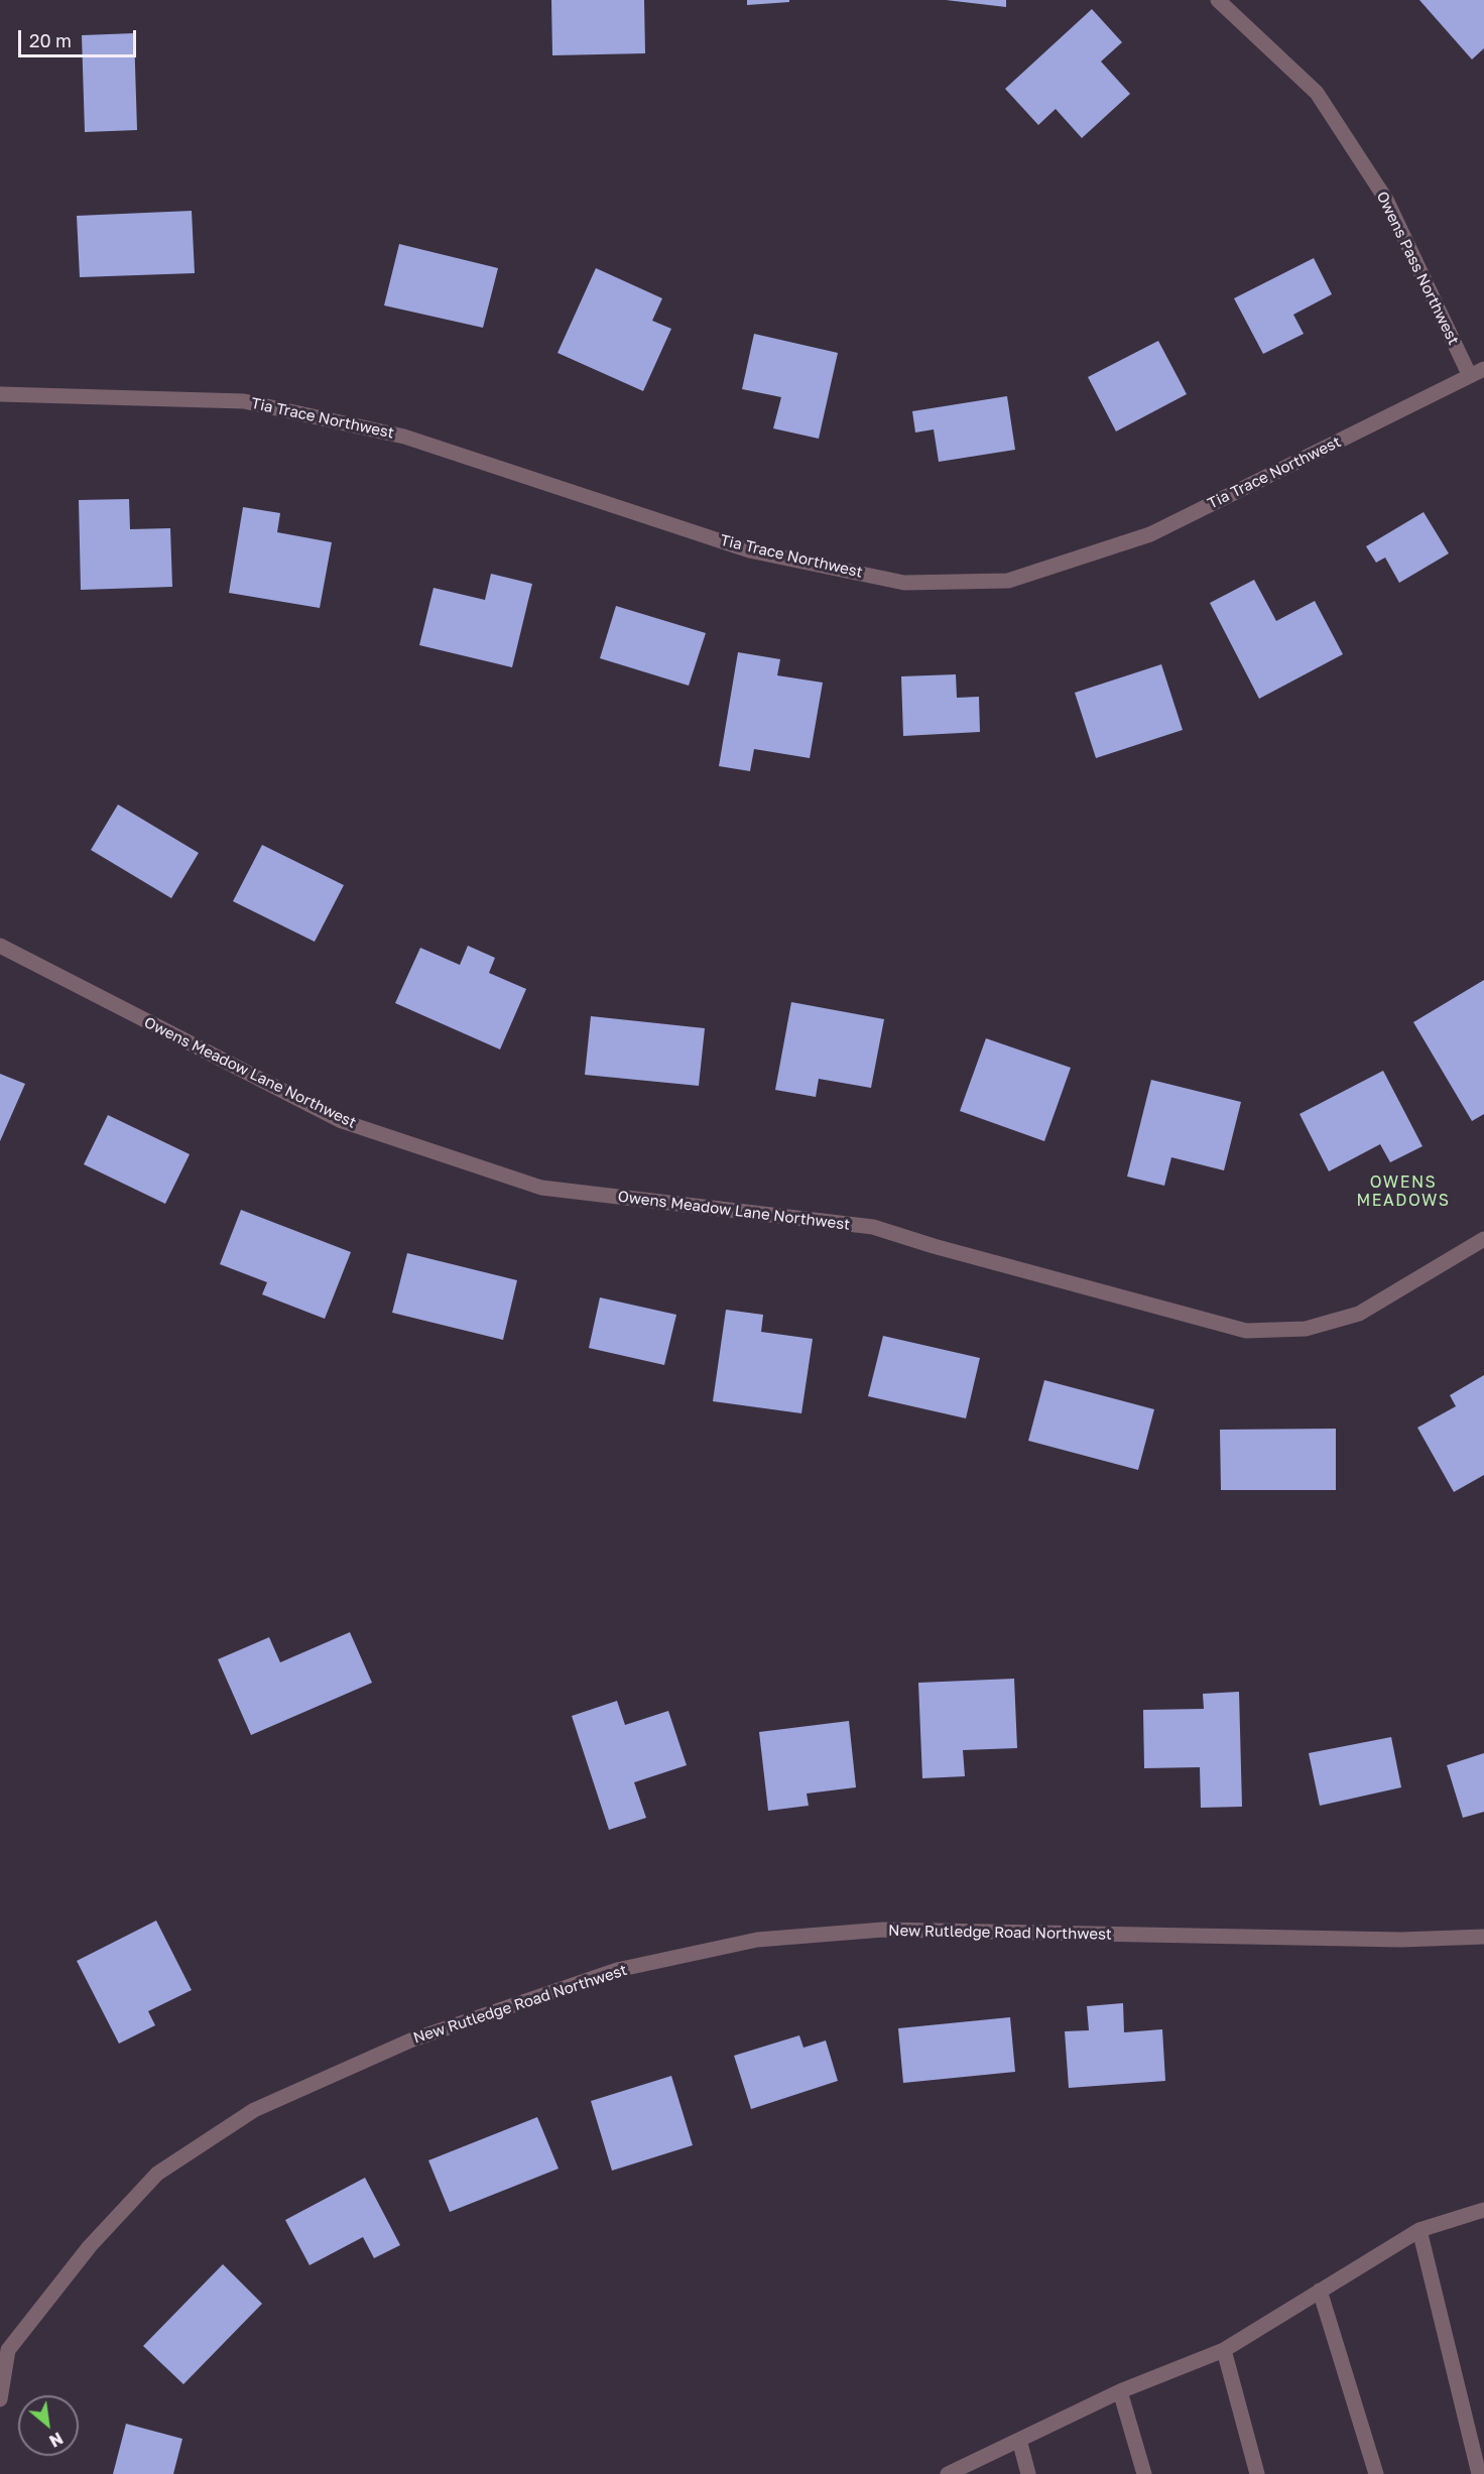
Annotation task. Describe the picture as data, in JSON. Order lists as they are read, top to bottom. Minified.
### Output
{"streets":{"street":["Owens Pass Northwest","Tia Trace Northwest","Owens Meadow Lane Northwest","New Rutledge Road Northwest"]},"crossings":[["Owens Pass Northwest","Tia Trace Northwest"]],"districts":["OWENS MEADOWS"],"scale_bar":"20 m","north":"bottom right"}
